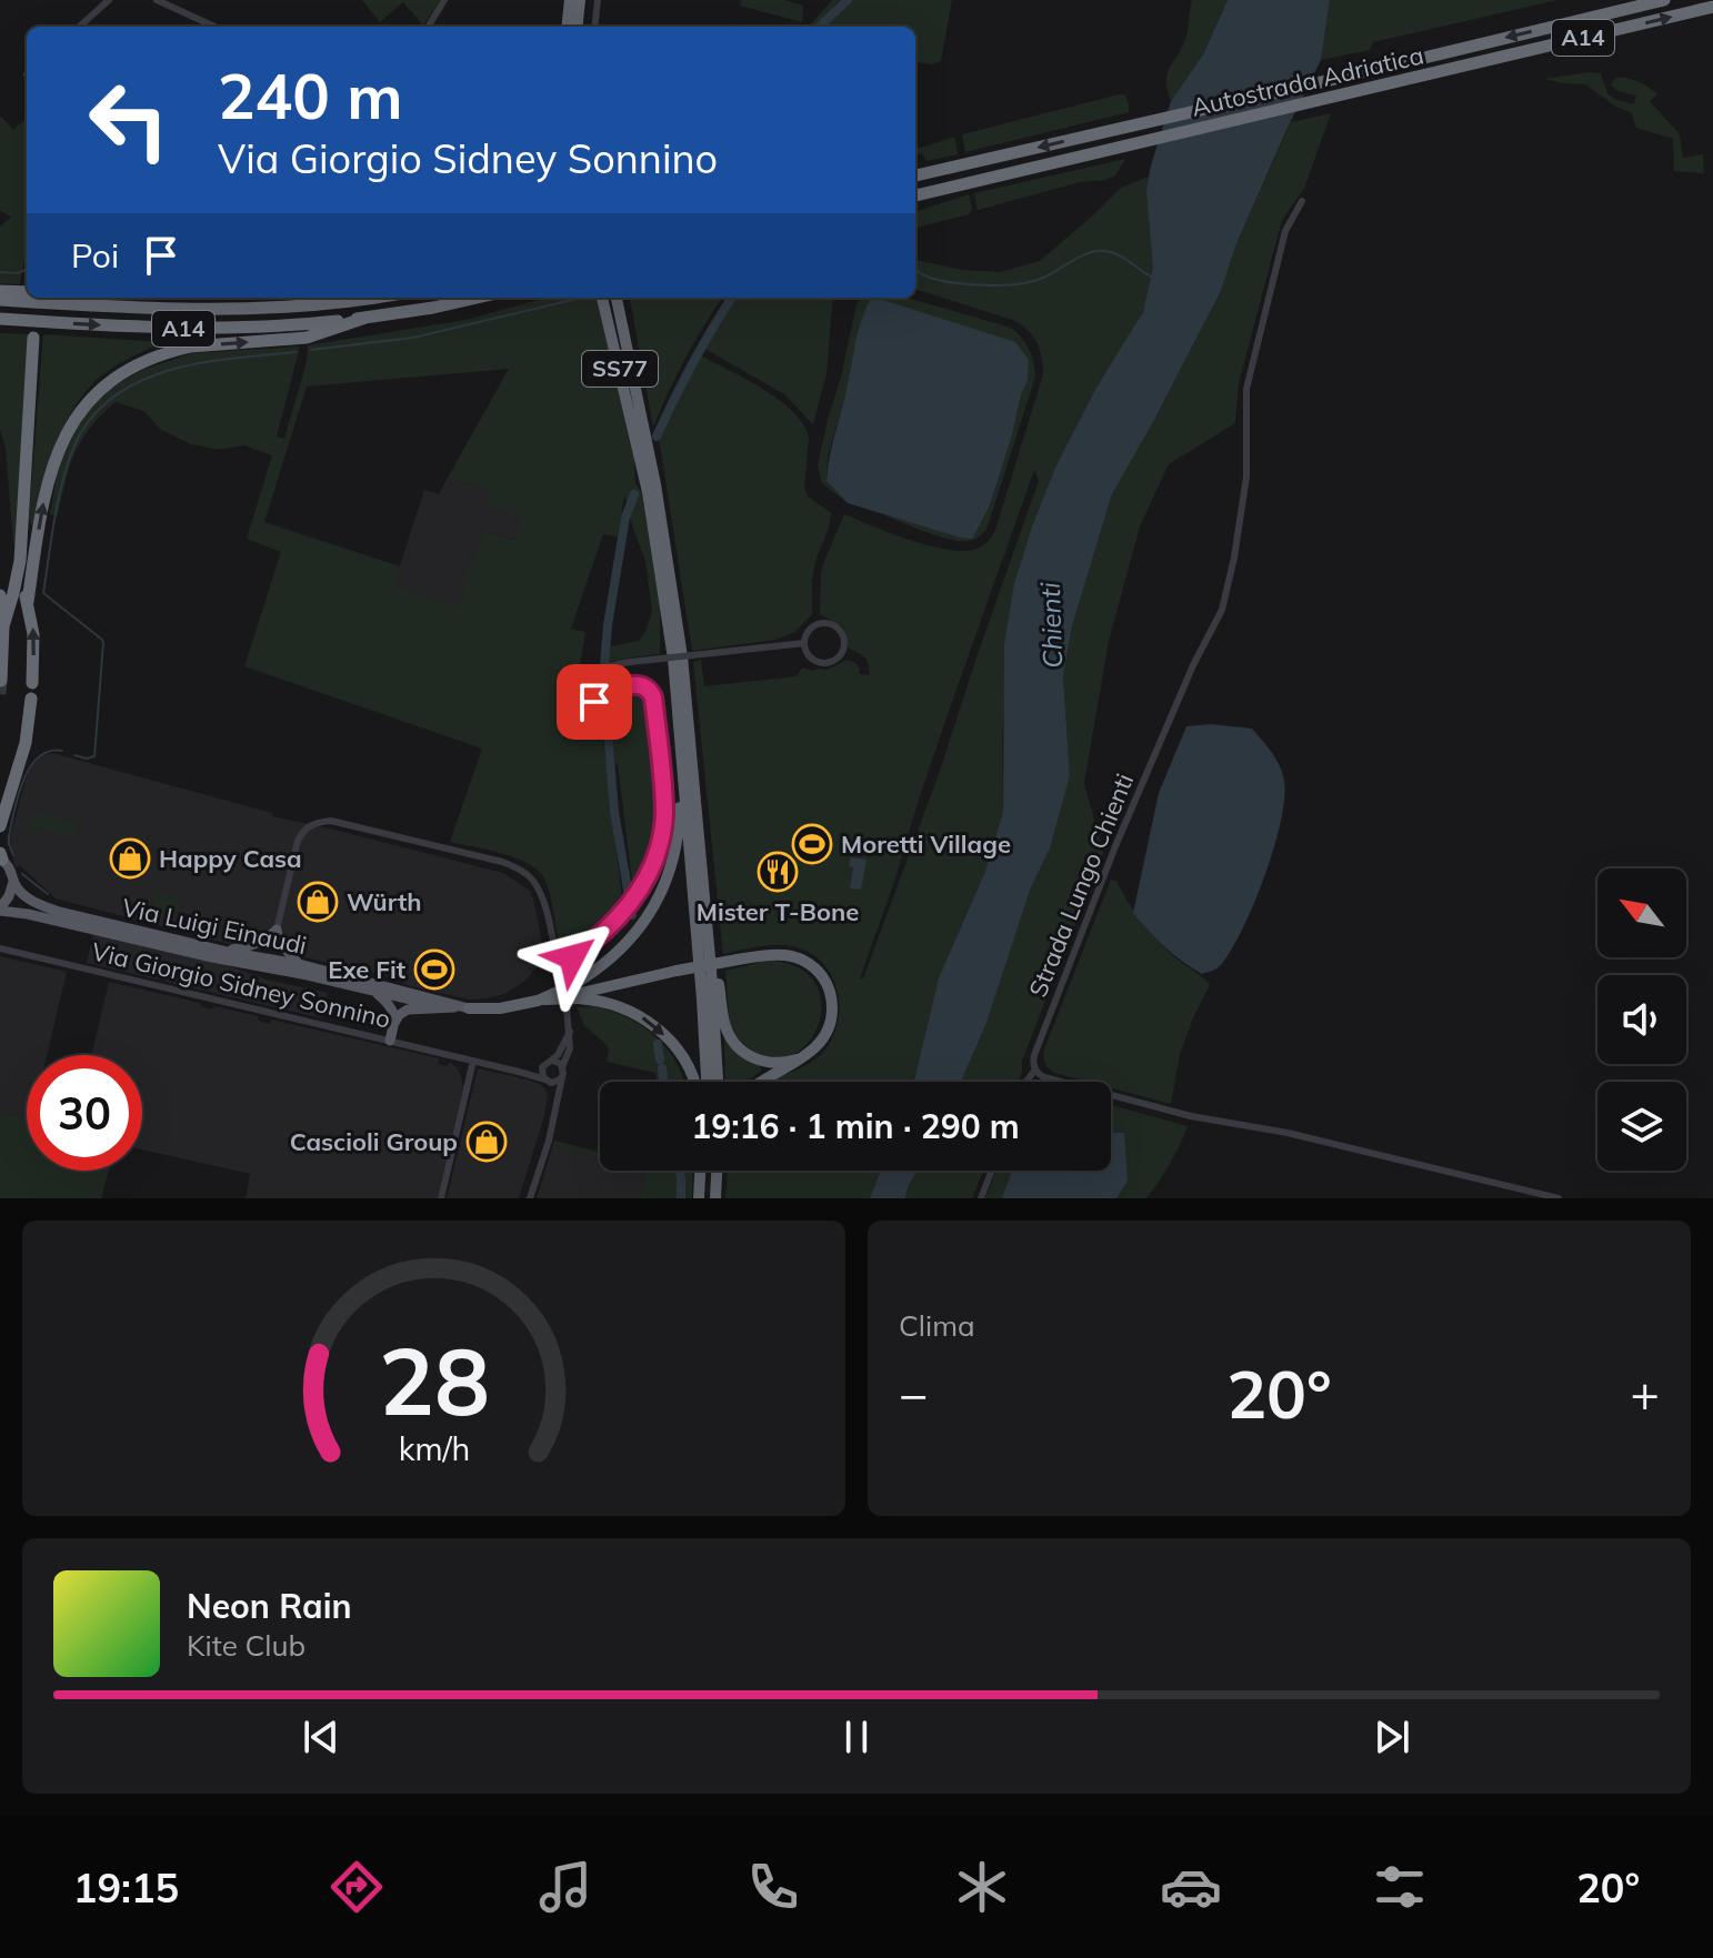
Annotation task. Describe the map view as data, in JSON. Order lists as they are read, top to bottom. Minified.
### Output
{"streets":{"highway":["A14","Autostrada Adriatica","SS77"],"main road":["Via Luigi Einaudi"],"street":["Strada Lungo Chienti","Via Giorgio Sidney Sonnino"]},"water":["Chienti"],"places":{"sports":["Moretti Village","Exe Fit"],"shop":["Happy Casa","Würth","Cascioli Group"],"restaurant":["Mister T-Bone"]},"north":"top left","page":{"turn":["240 m","Via Giorgio Sidney Sonnino"],"then":"Poi","limit":"30","trip":"19:16 · 1 min · 290 m","tile":"Clima","heat":["−","20°","+"],"song":["Neon Rain","Kite Club"],"tabs":["19:15","20°"],"gauge":["28","km/h"]}}
